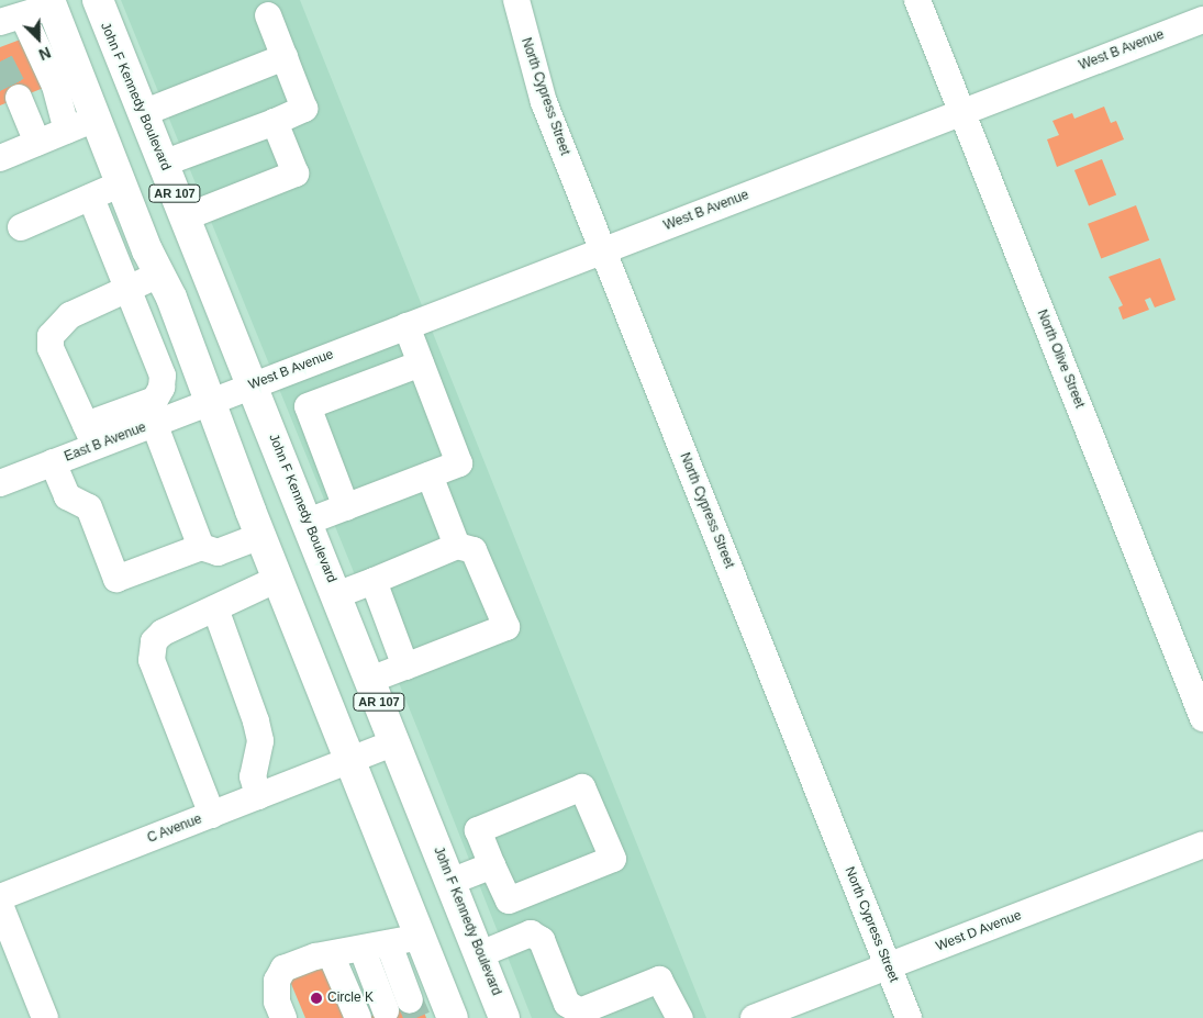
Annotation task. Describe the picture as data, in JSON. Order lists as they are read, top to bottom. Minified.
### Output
{"streets":{"main road":["John F Kennedy Boulevard","AR 107"],"street":["West B Avenue","North Cypress Street","North Olive Street","East B Avenue","C Avenue","West D Avenue"]},"crossings":[["West B Avenue","John F Kennedy Boulevard"],["West B Avenue","North Cypress Street"],["West B Avenue","AR 107"],["West B Avenue","North Olive Street"],["West B Avenue","East B Avenue"],["John F Kennedy Boulevard","C Avenue"],["North Cypress Street","West D Avenue"],["AR 107","East B Avenue"],["AR 107","C Avenue"]],"places":["Circle K"],"north":"bottom right"}
